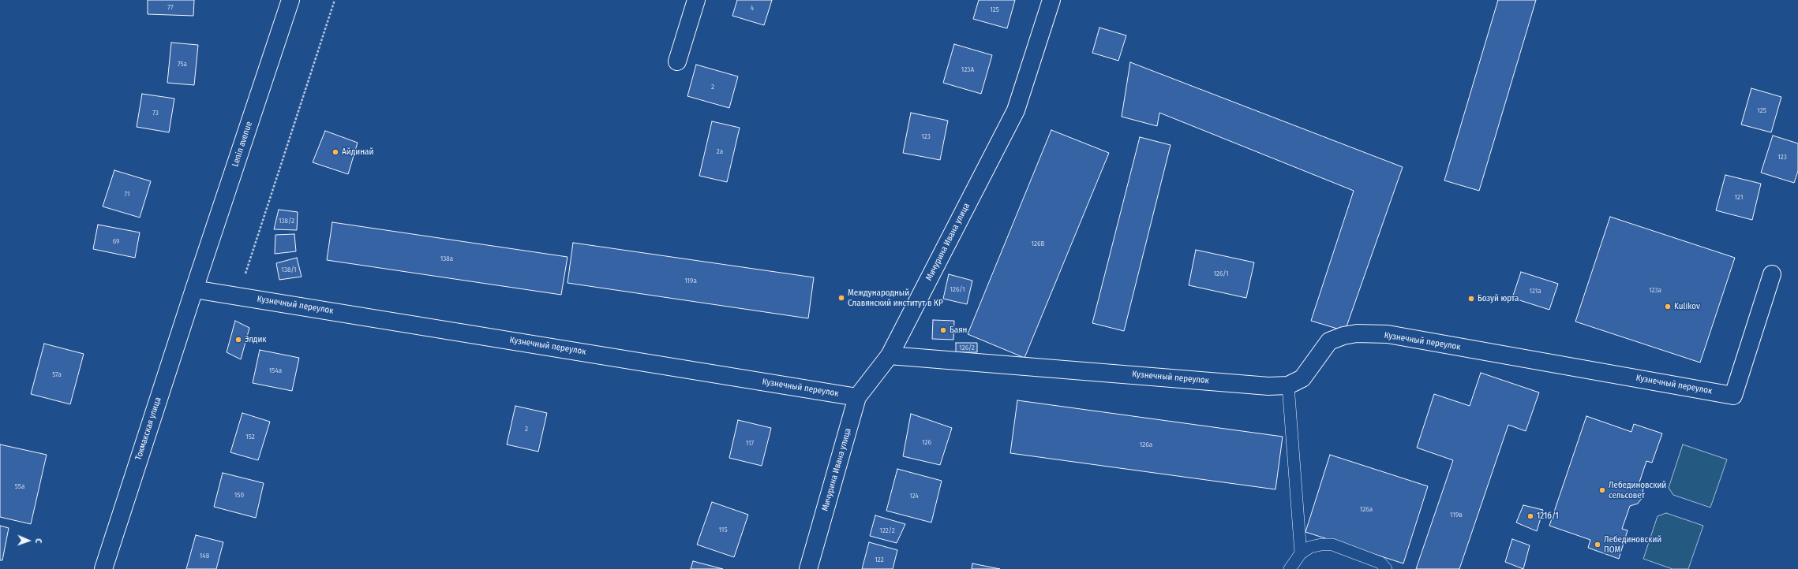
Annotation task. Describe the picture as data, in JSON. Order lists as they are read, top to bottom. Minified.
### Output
{"streets":{"street":["Lenin avenue","Мичурина Ивана улица","Кузнечный переулок","Токмакская улица"]},"crossings":[["Lenin avenue","Кузнечный переулок"],["Lenin avenue","Токмакская улица"],["Мичурина Ивана улица","Кузнечный переулок"],["Кузнечный переулок","Токмакская улица"]],"places":["Айдинай","Международный Славянский институт в КР","Бозуй юрта","Kulikov","Баян","Элдик","Лебединовский сельсовет","121б/1","Лебединовский ПОМ"],"house_numbers":["77","4","125","75а","123А","2","125","73","123","2а","123","71","121","138/2","69","126В","138а","138/1","126/1","119а","126/1","123а","121а","126/2","154а","57а","2","152","126","117","126а","55а","150","124","126а","119в","115","122/2","148","122"],"north":"right"}
